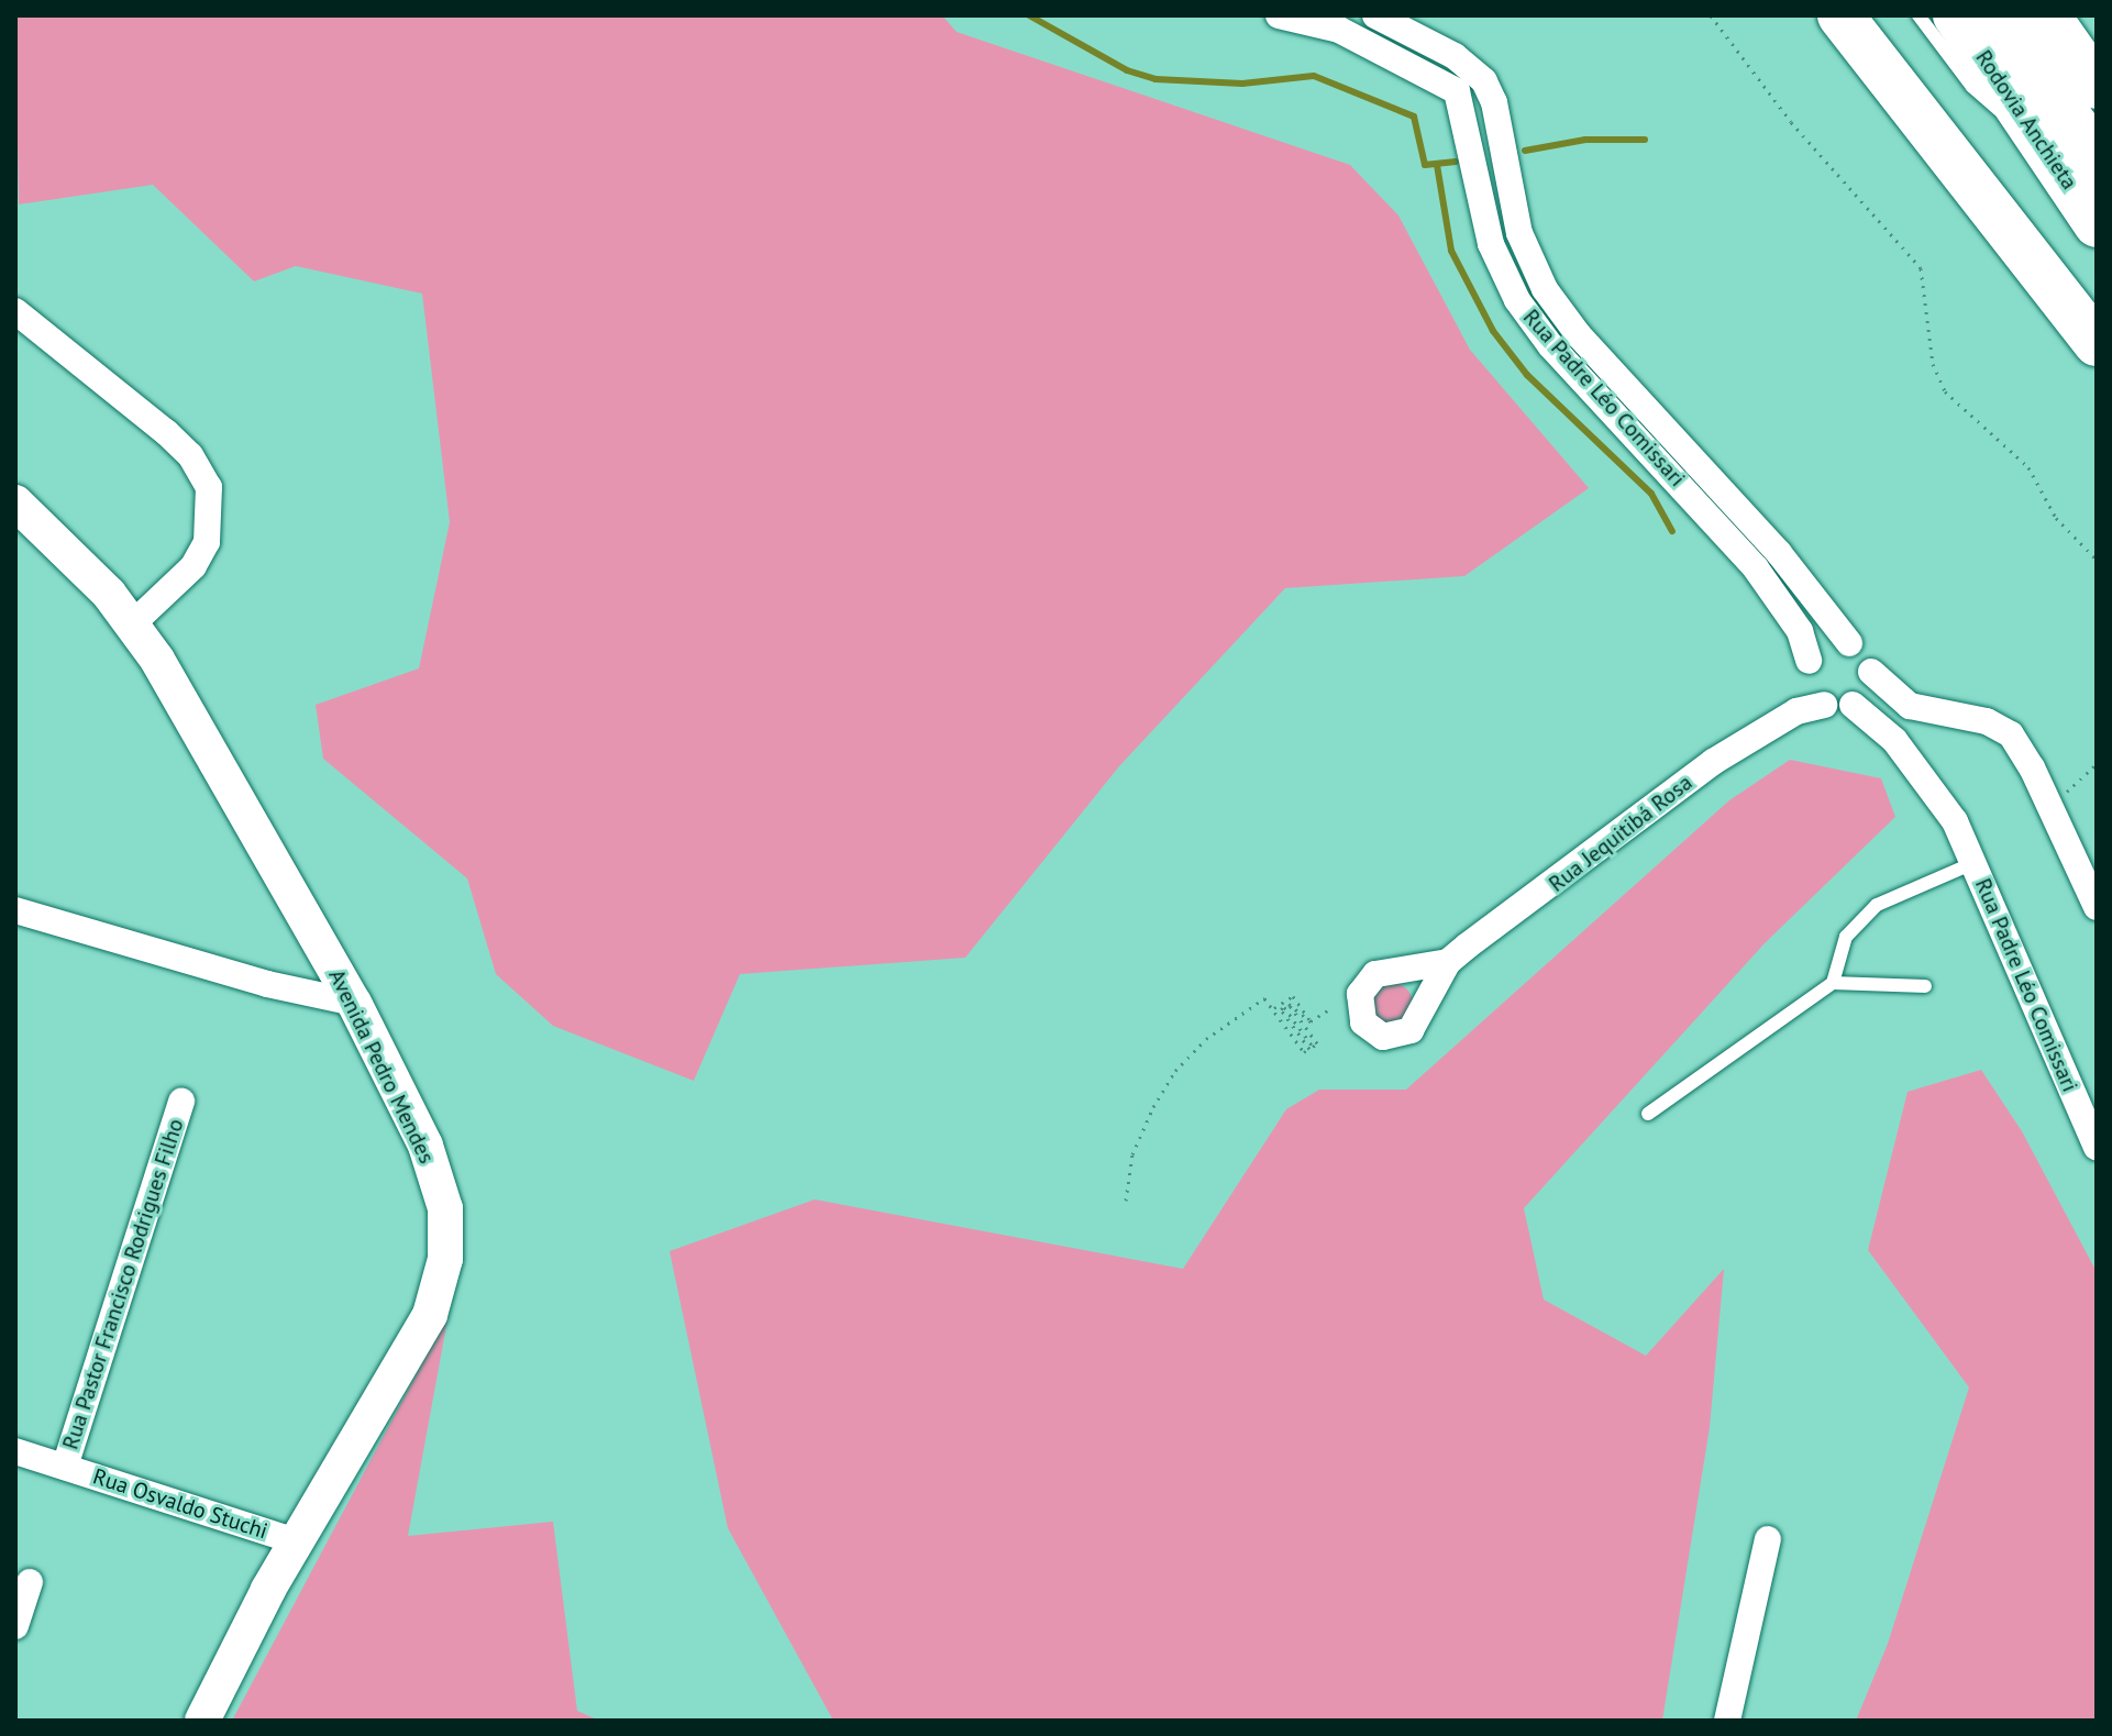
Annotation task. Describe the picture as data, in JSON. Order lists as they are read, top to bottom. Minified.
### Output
{"streets":{"highway":["Rodovia Anchieta"],"street":["Rua Padre Léo Comissari","Rua Jequitibá Rosa","Avenida Pedro Mendes","Rua Pastor Francisco Rodrigues Filho","Rua Osvaldo Stuchi"]},"crossings":[["Rua Padre Léo Comissari","Rua Jequitibá Rosa"],["Avenida Pedro Mendes","Rua Osvaldo Stuchi"],["Rua Pastor Francisco Rodrigues Filho","Rua Osvaldo Stuchi"]]}
